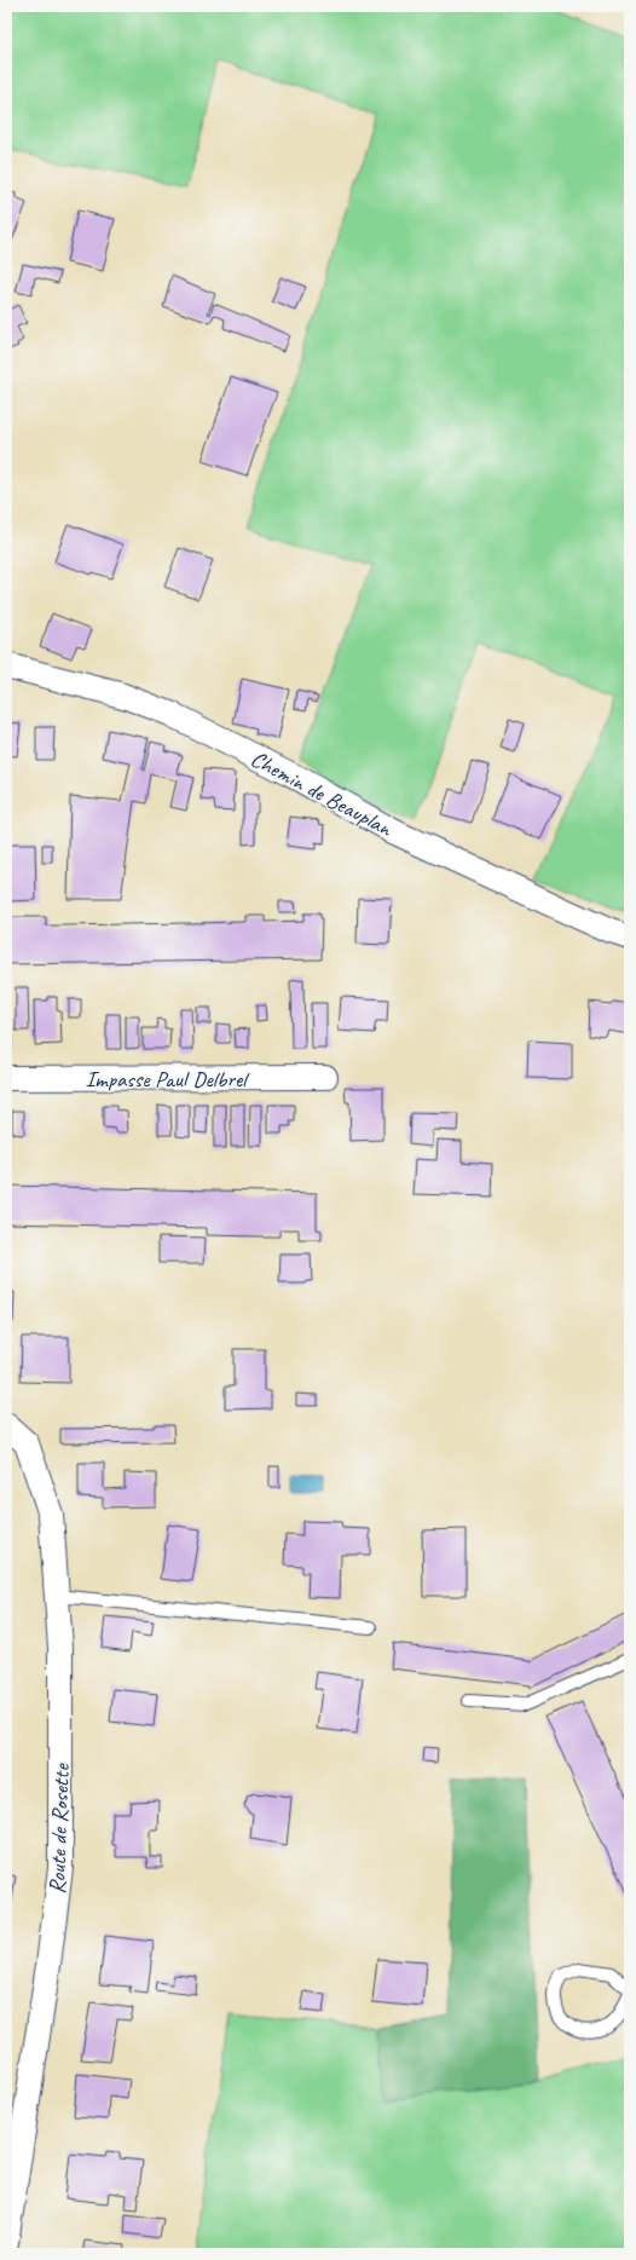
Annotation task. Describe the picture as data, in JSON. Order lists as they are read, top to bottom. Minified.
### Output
{"streets":{"street":["Chemin de Beauplan","Impasse Paul Delbrel","Route de Rosette"]}}
